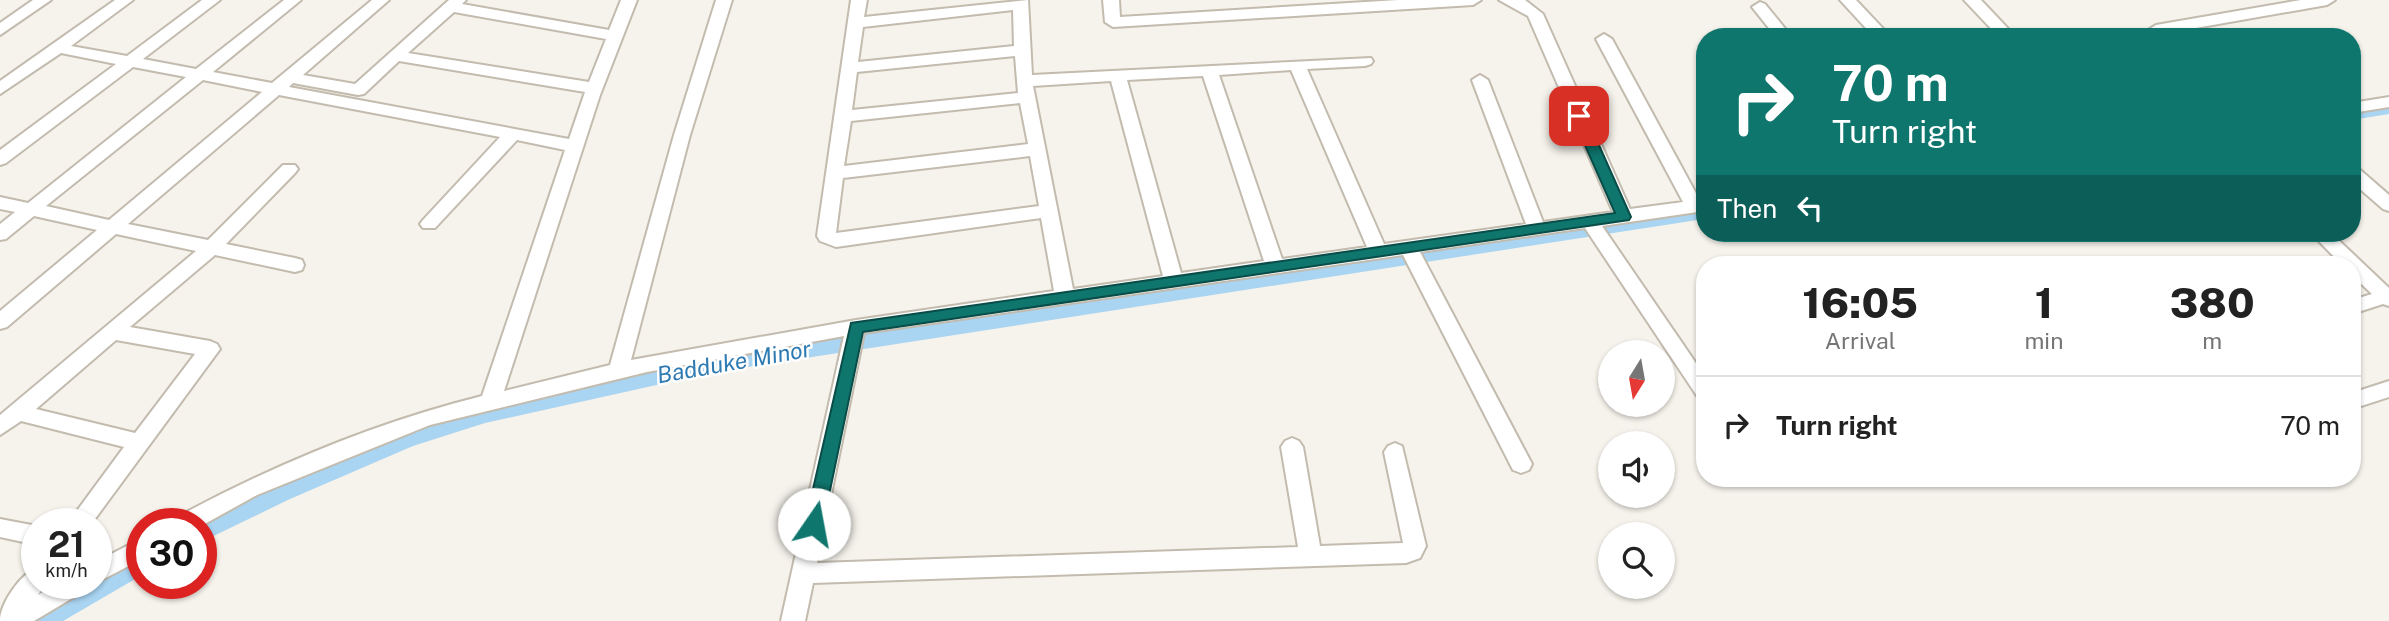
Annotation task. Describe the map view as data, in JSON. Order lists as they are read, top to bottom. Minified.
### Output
{"water":["Badduke Minor"],"north":"bottom","page":{"turn":["70 m","Turn right"],"then":"Then","eta":["16:05","Arrival","1","min","380","m"],"list":[{"name":"Turn right","value":"70 m"}],"speed":"21 km/h","limit":"30"}}
